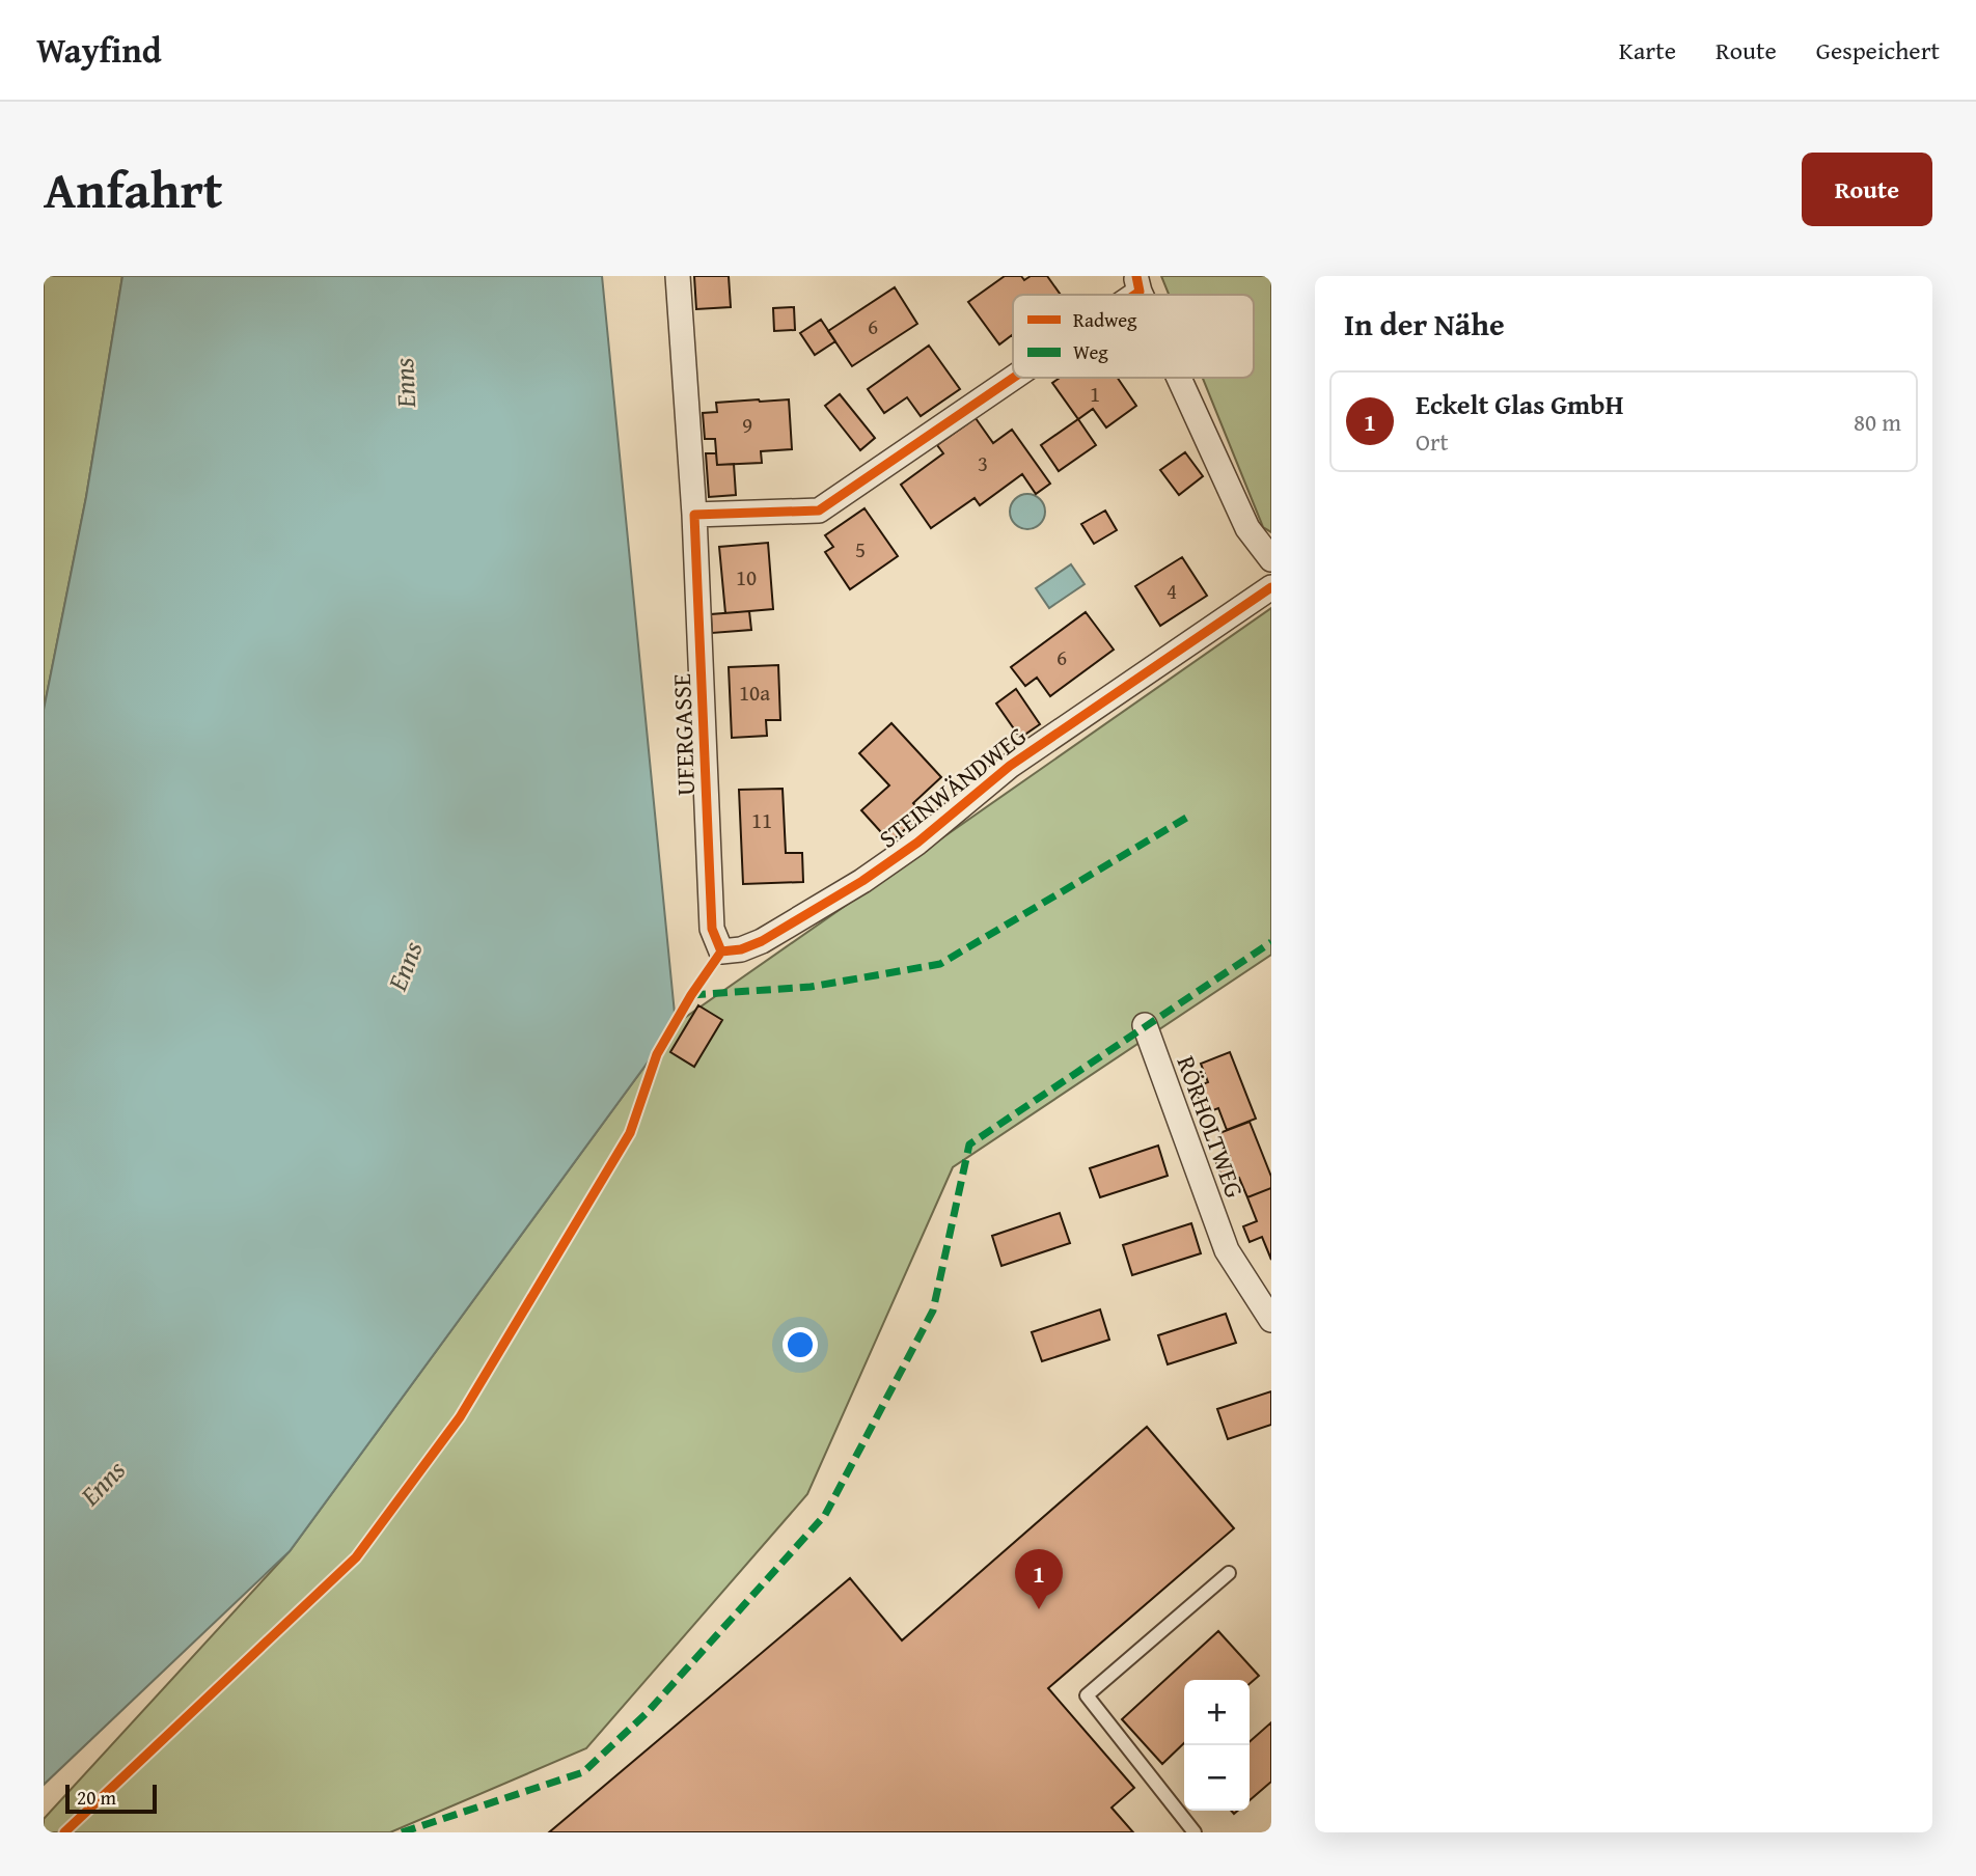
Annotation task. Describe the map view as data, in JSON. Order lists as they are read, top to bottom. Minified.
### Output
{"streets":{"street":["UFERGASSE","STEINWÄNDWEG","RÖRHOLTWEG"]},"crossings":[["UFERGASSE","STEINWÄNDWEG"]],"water":["Enns"],"house_numbers":["6","1","9","3","5","10","4","6","10a","11"],"legend":["Radweg","Weg"],"scale_bar":"20 m","page":{"header":"Wayfind","nav":["Karte","Route","Gespeichert"],"title":"Anfahrt","buttons":"Route","heading":"In der Nähe","list":[{"mark":"1","name":"Eckelt Glas GmbH","note":"Ort","value":"80 m"}],"pins":"1","map_buttons":["+","−"],"scale":"20 m"}}
